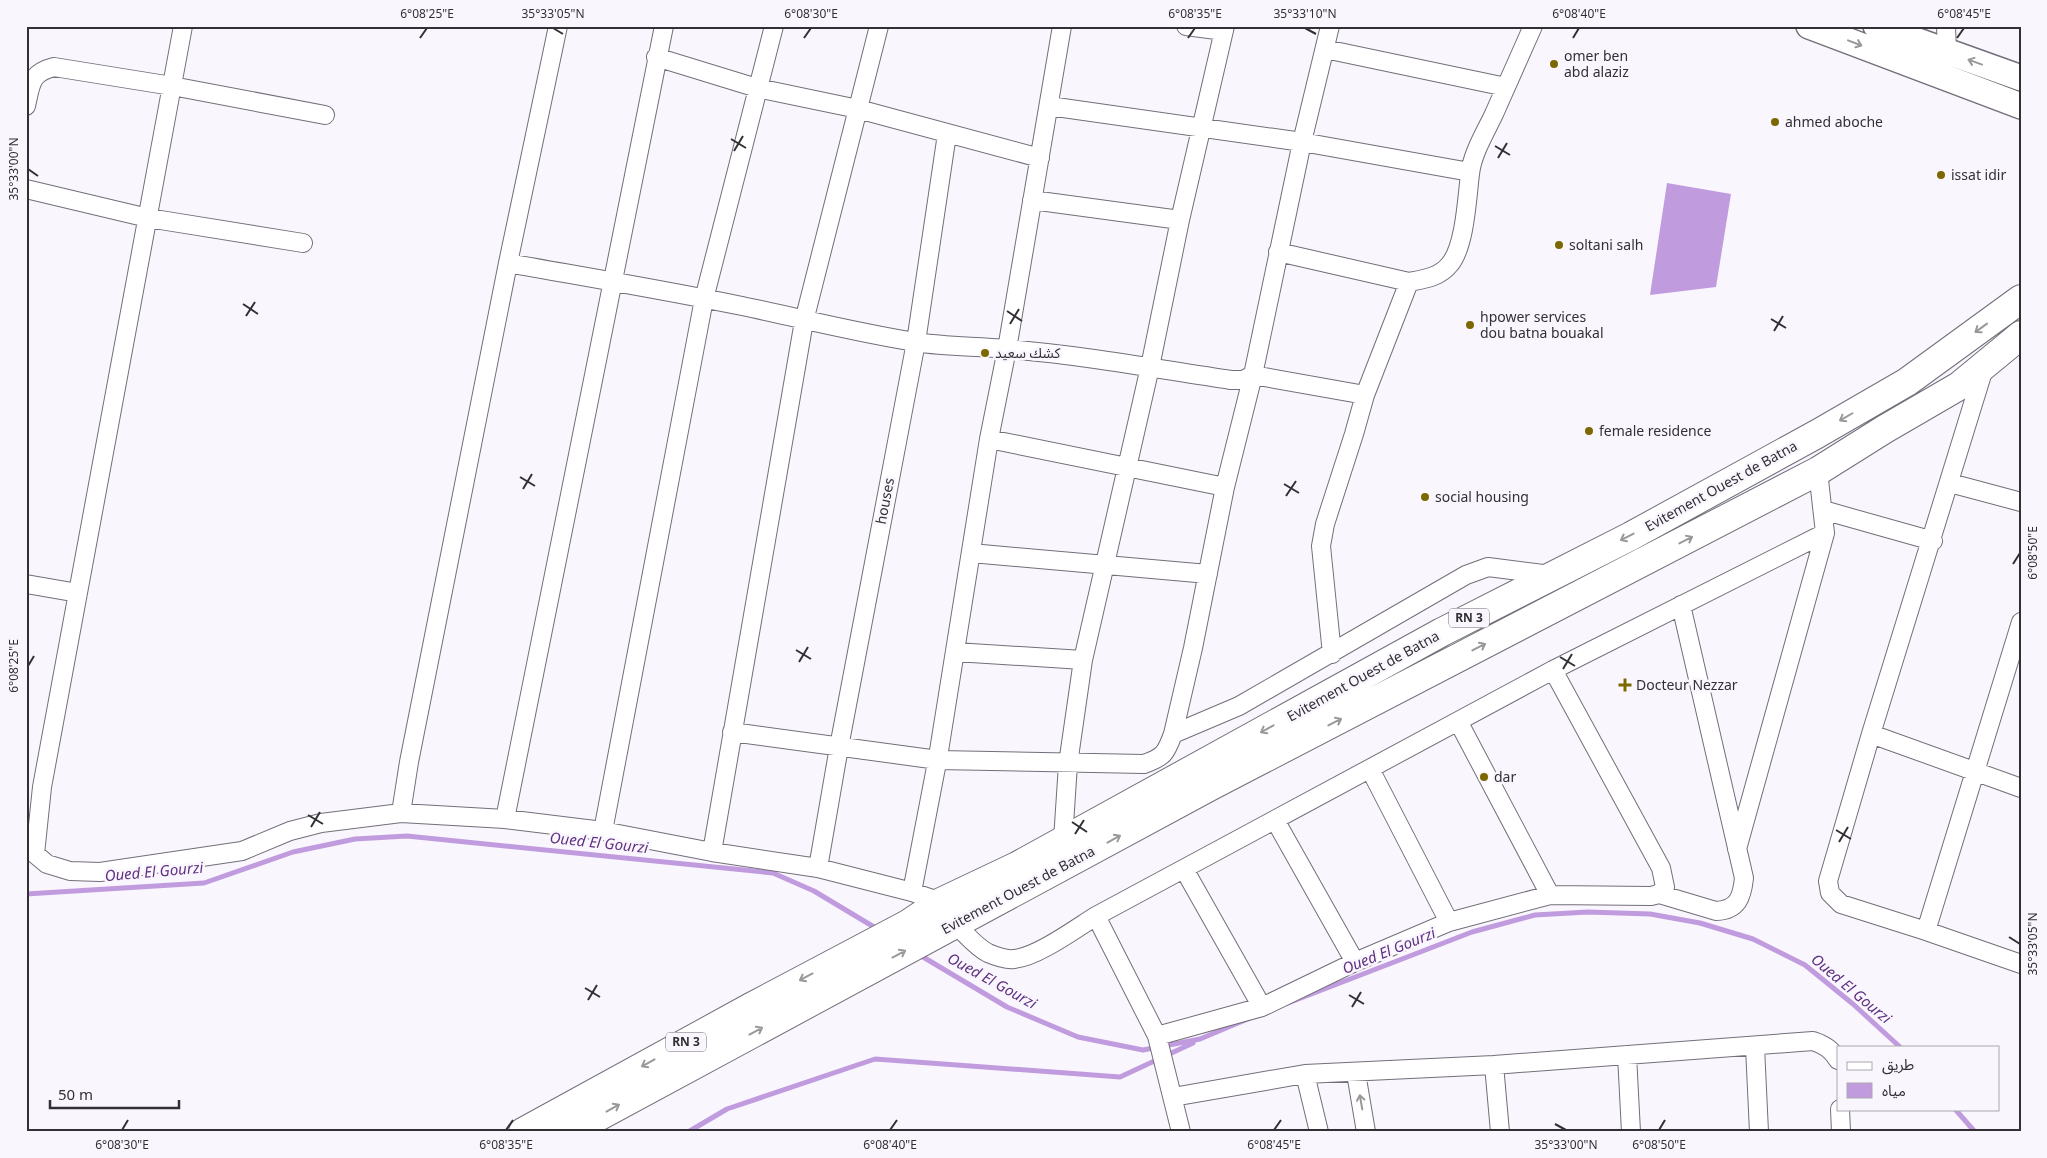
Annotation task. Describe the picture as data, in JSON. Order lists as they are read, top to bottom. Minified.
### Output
{"streets":{"highway":["Evitement Ouest de Batna","RN 3"],"street":["houses"]},"crossings":[["Evitement Ouest de Batna","RN 3"]],"water":["Oued El Gourzi"],"places":{"other":["omer ben abd alaziz","ahmed aboche","issat idir","soltani salh","hpower services dou batna bouakal","كشك سعيد","female residence","social housing","dar"],"health":["Docteur Nezzar"]},"legend":["طريق","مياه"],"scale_bar":"50 m","coordinates":["6°08'25\"E","35°33'05\"N","6°08'30\"E","6°08'35\"E","35°33'10\"N","6°08'40\"E","6°08'45\"E","35°33'00\"N","6°08'50\"E"]}
